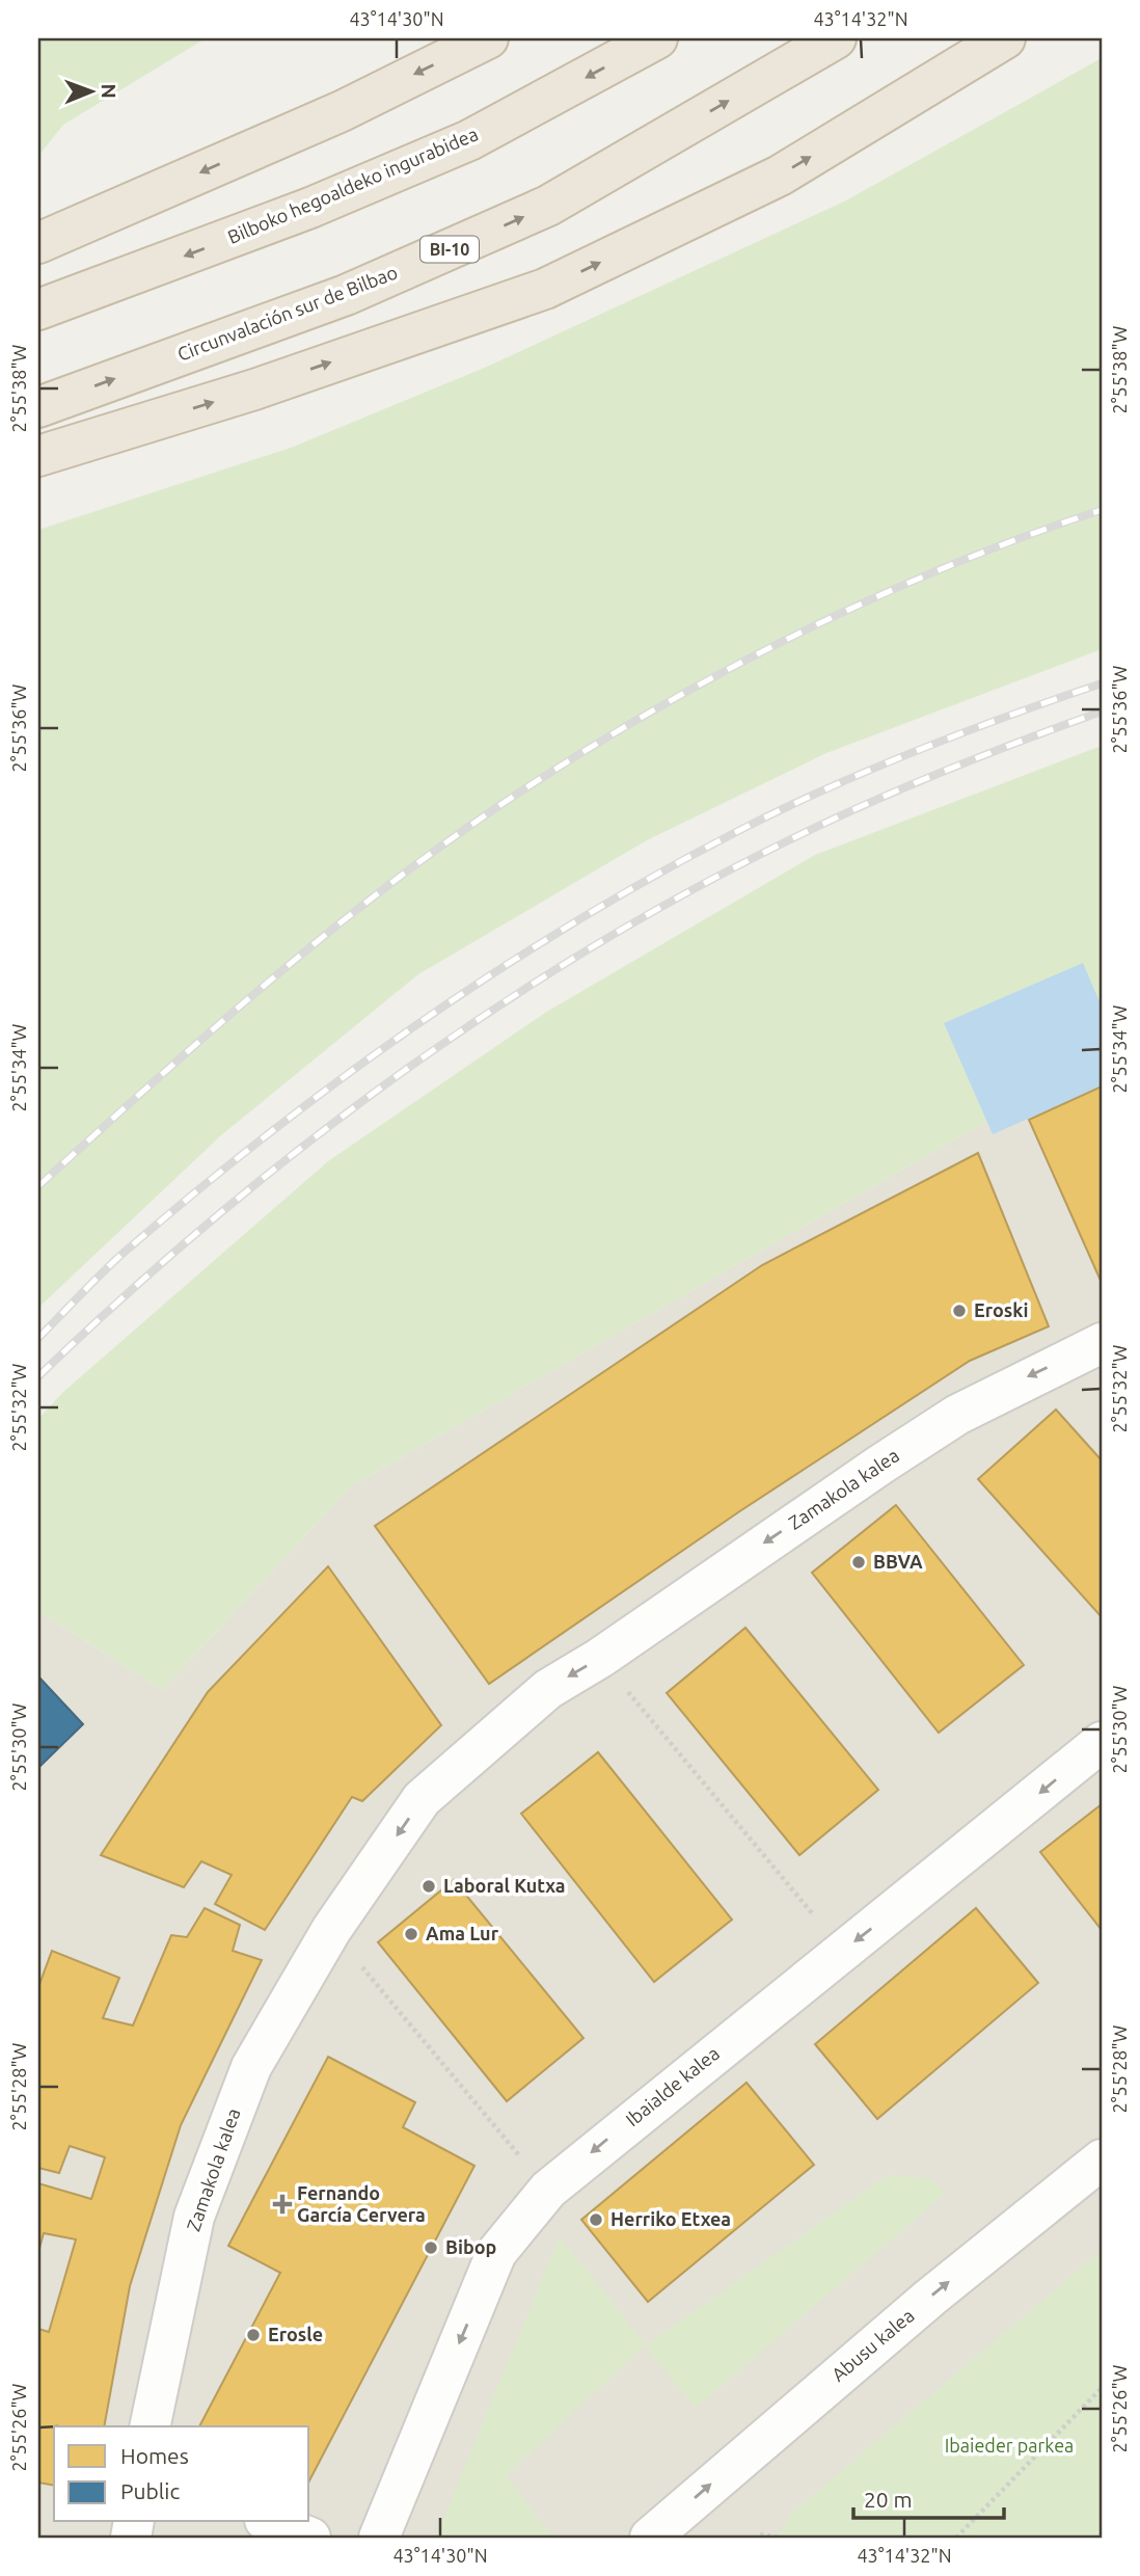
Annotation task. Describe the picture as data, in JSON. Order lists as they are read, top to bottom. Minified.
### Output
{"streets":{"highway":["Bilboko hegoaldeko ingurabidea","BI-10","Circunvalación sur de Bilbao"],"street":["Zamakola kalea","Ibaialde kalea","Abusu kalea"]},"one_way":["Zamakola kalea","Ibaialde kalea","Abusu kalea"],"parks":["Ibaieder parkea"],"places":{"other":["Eroski","BBVA","Laboral Kutxa","Ama Lur","Herriko Etxea","Bibop","Erosle"],"health":["Fernando García Cervera"]},"legend":["Homes","Public"],"scale_bar":"20 m","north":"right","coordinates":["43°14'30\"N","43°14'32\"N","2°55'38\"W","2°55'36\"W","2°55'34\"W","2°55'32\"W","2°55'30\"W","2°55'28\"W","2°55'26\"W"]}
